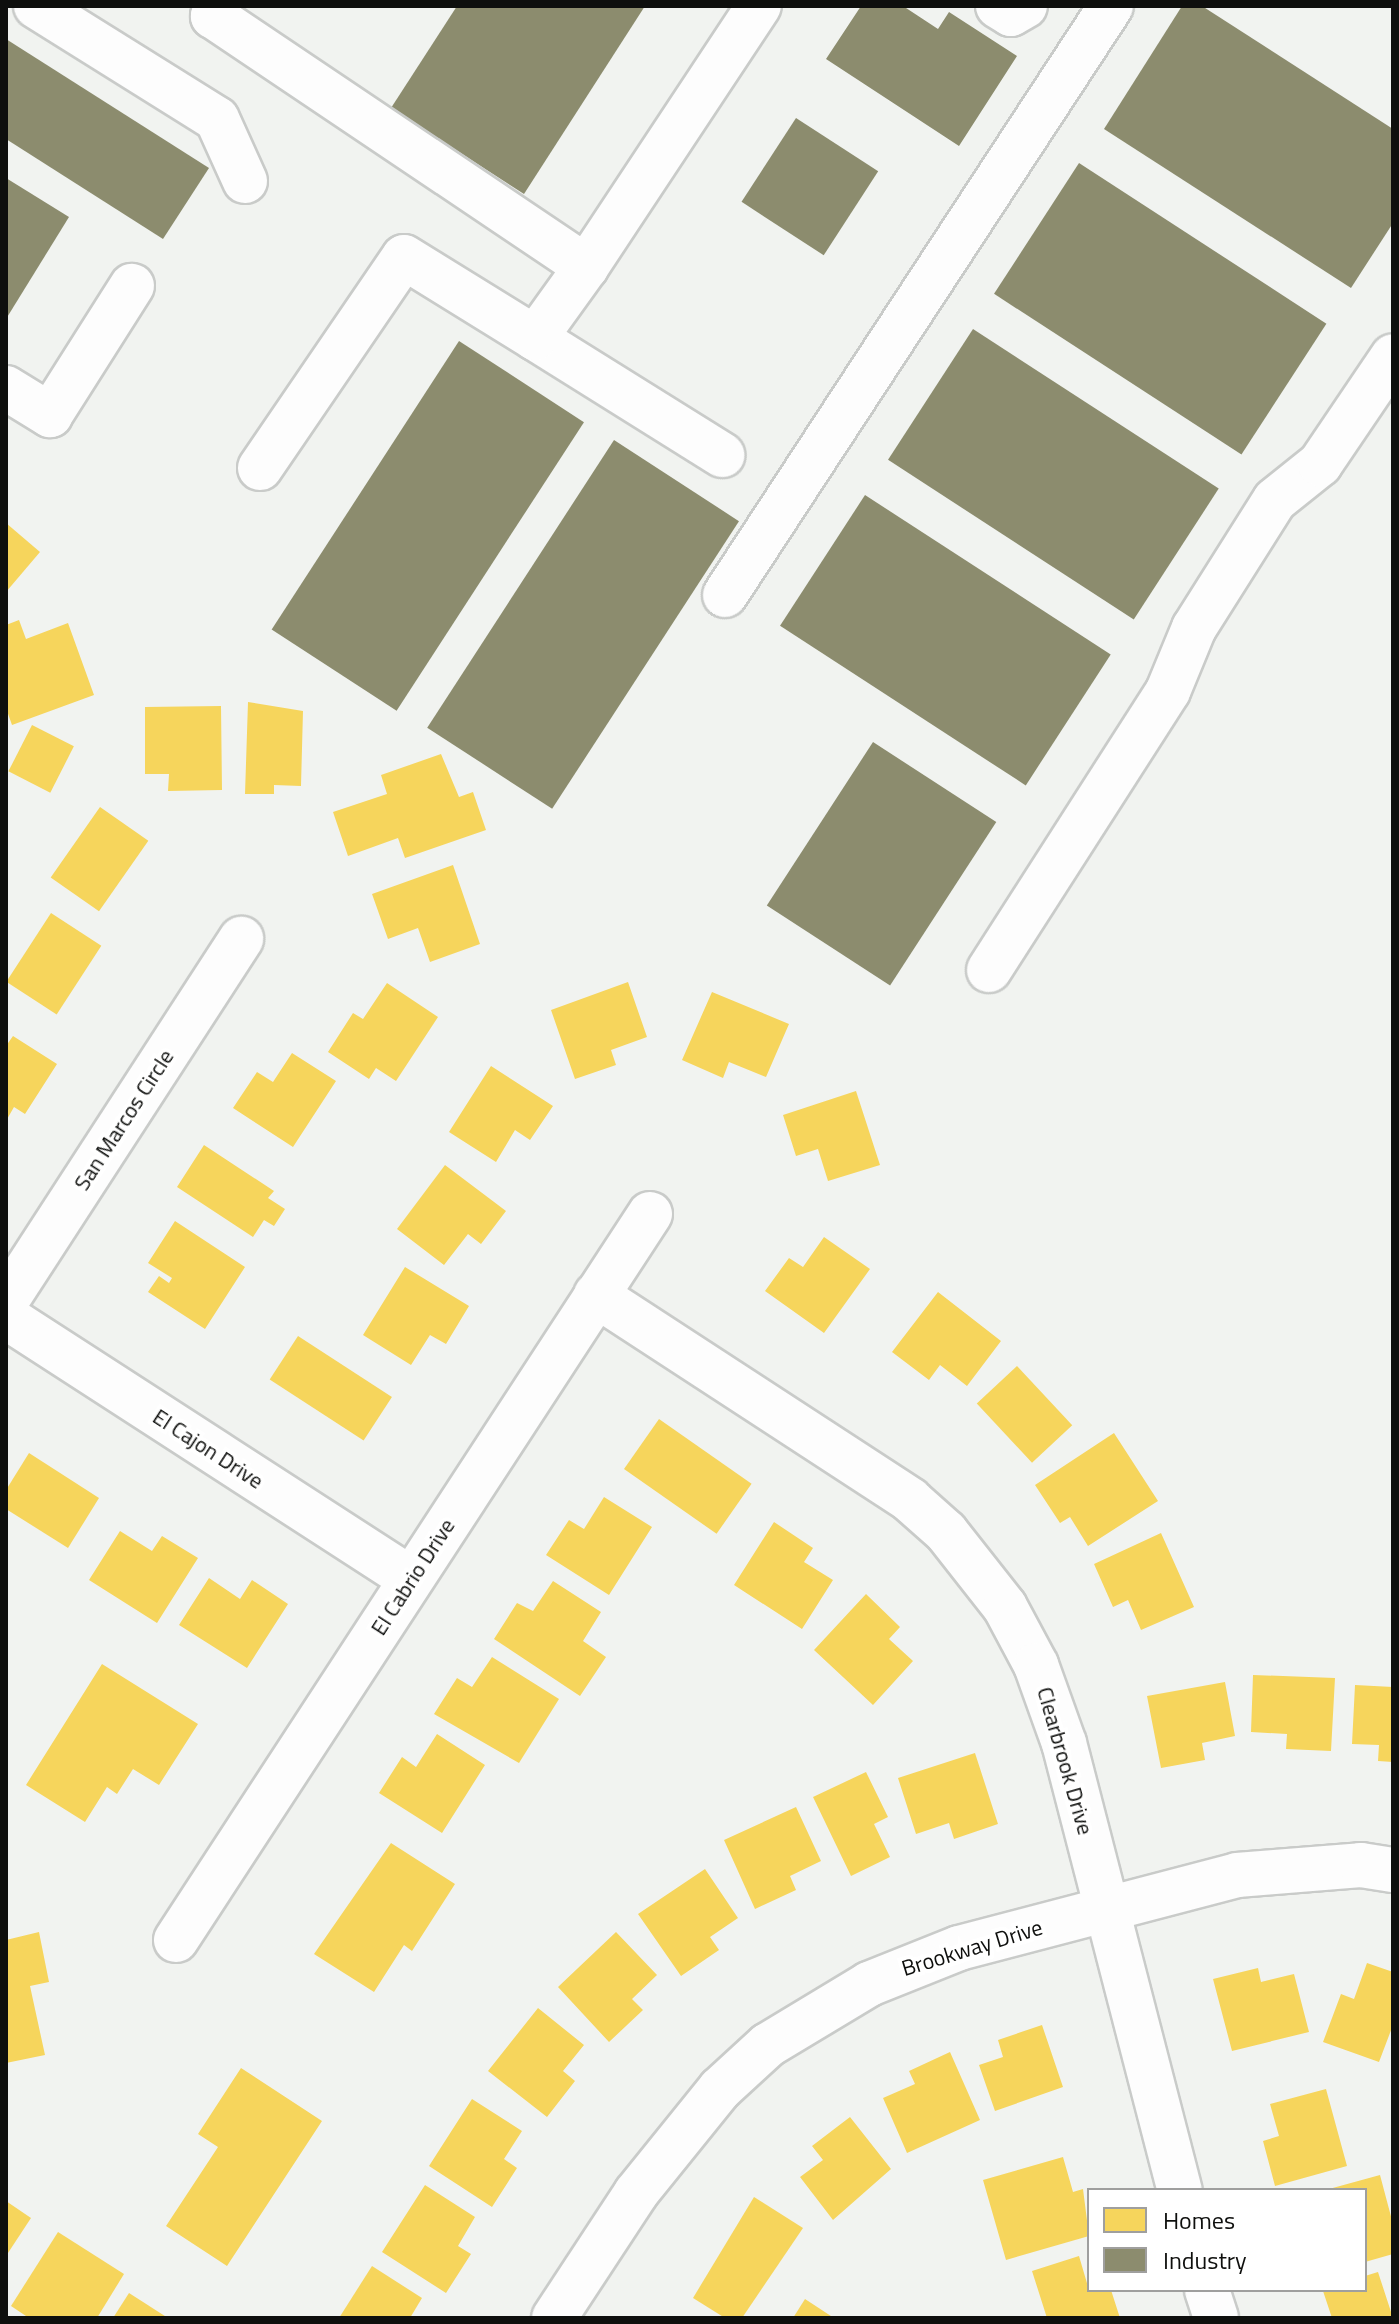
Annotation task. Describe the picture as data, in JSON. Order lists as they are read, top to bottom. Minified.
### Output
{"streets":{"street":["San Marcos Circle","El Cajon Drive","El Cabrio Drive","Clearbrook Drive","Brookway Drive"]},"crossings":[["El Cajon Drive","El Cabrio Drive"],["El Cabrio Drive","Clearbrook Drive"],["Clearbrook Drive","Brookway Drive"]],"legend":["Homes","Industry"]}
